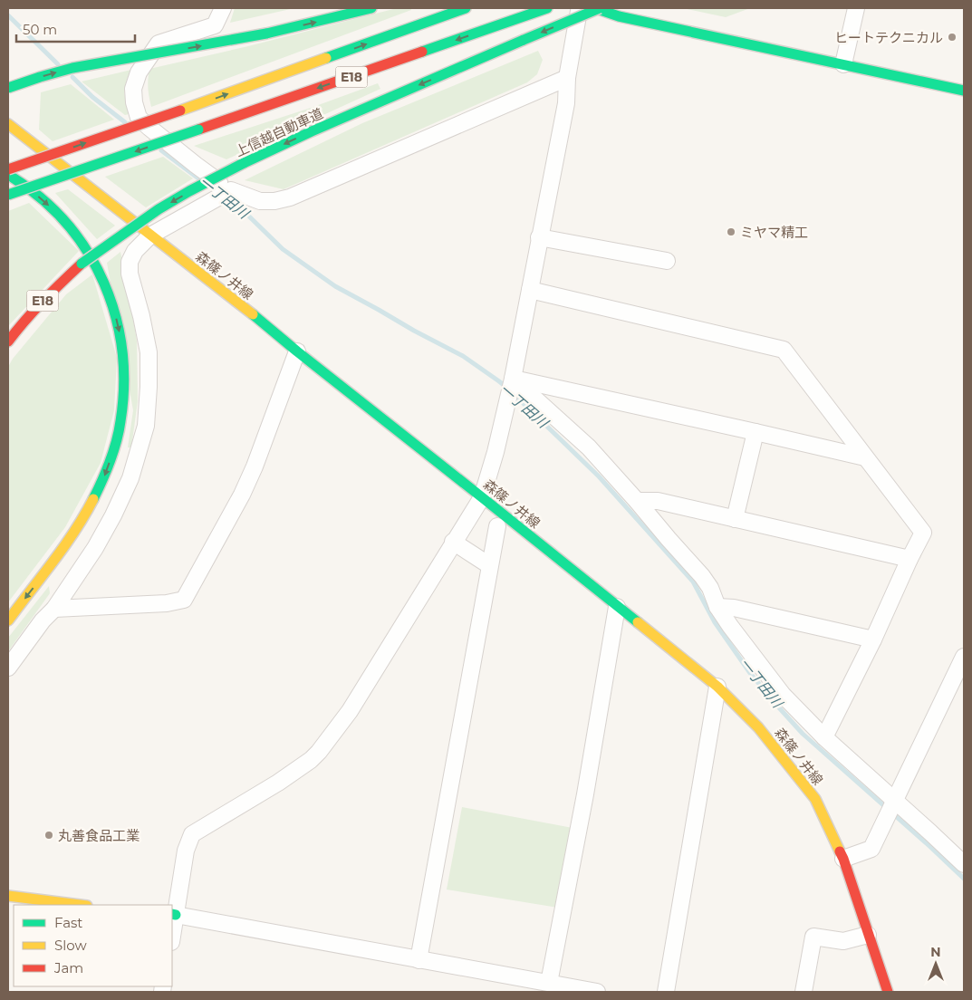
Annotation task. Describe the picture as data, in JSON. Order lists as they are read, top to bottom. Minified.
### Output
{"streets":{"main road":["E18","上信越自動車道","森篠ノ井線"]},"water":["一丁田川"],"places":["ヒートテクニカル","ミヤマ精工","丸善食品工業"],"legend":["Fast","Slow","Jam"],"scale_bar":"50 m","north":"top"}
